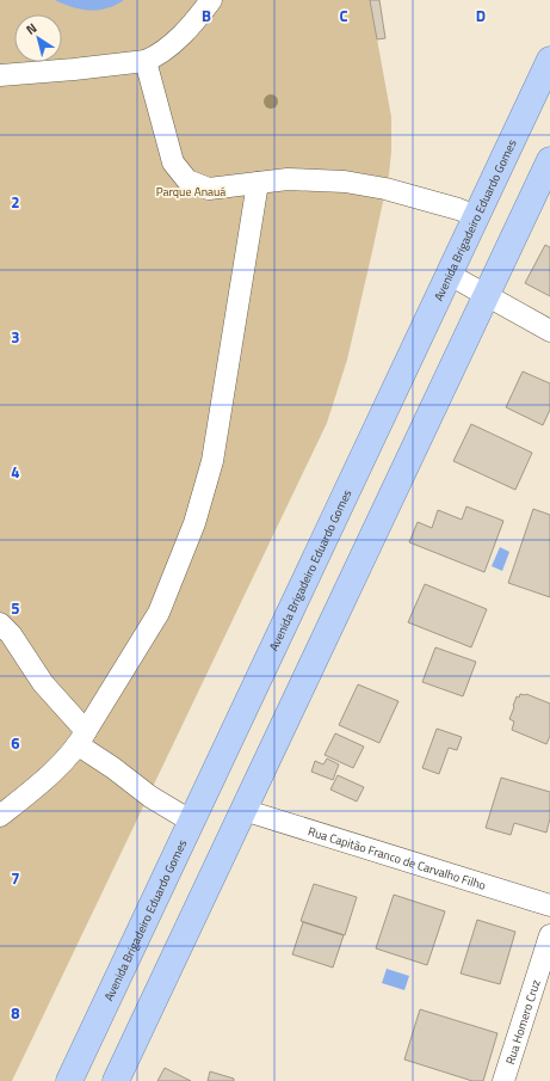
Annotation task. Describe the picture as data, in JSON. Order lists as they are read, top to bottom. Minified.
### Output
{"streets":{"main road":["Avenida Brigadeiro Eduardo Gomes"],"street":["Rua Capitão Franco de Carvalho Filho","Rua Homero Cruz"]},"parks":["Parque Anauá"],"north":"top left","grid":{"columns":["B","C","D"],"rows":["2","3","4","5","6","7","8"]}}
